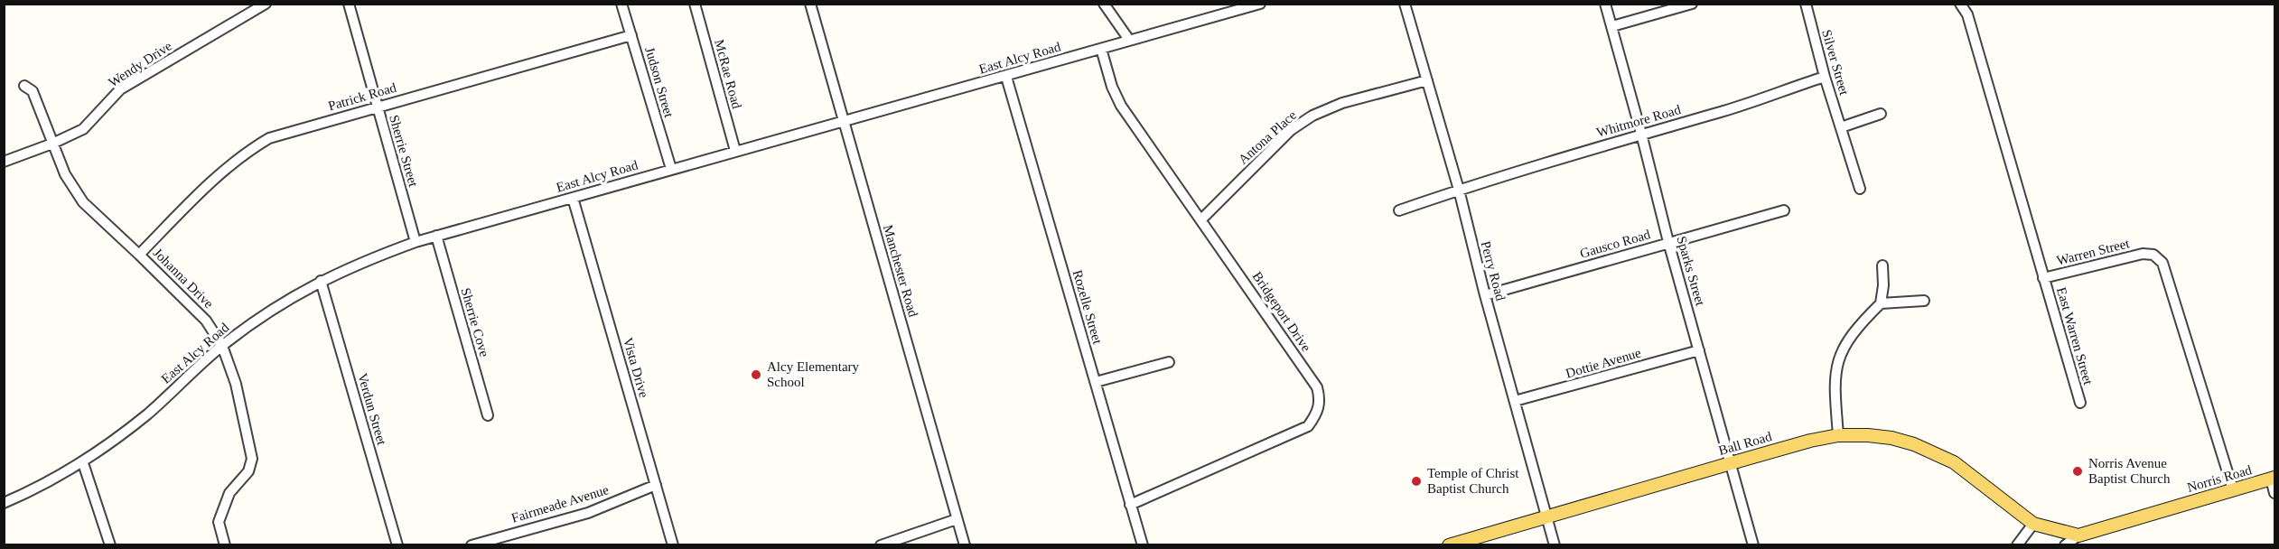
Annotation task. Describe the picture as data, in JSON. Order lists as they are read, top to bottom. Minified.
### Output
{"streets":{"main road":["Ball Road","Norris Road"],"street":["East Alcy Road","Silver Street","Wendy Drive","McRae Road","Judson Street","Patrick Road","Whitmore Road","Antona Place","Sherrie Street","Gausco Road","Warren Street","Manchester Road","Perry Road","Sparks Street","Johanna Drive","Rozelle Street","Bridgeport Drive","Sherrie Cove","East Warren Street","Dottie Avenue","Vista Drive","Verdun Street","Fairmeade Avenue"]},"crossings":[["East Alcy Road","McRae Road"],["East Alcy Road","Judson Street"],["East Alcy Road","Sherrie Street"],["East Alcy Road","Manchester Road"],["East Alcy Road","Johanna Drive"],["East Alcy Road","Rozelle Street"],["East Alcy Road","Bridgeport Drive"],["East Alcy Road","Sherrie Cove"],["East Alcy Road","Vista Drive"],["East Alcy Road","Verdun Street"],["Silver Street","Whitmore Road"],["Wendy Drive","Johanna Drive"],["Judson Street","Patrick Road"],["Patrick Road","Sherrie Street"],["Patrick Road","Johanna Drive"],["Whitmore Road","Perry Road"],["Whitmore Road","Sparks Street"],["Antona Place","Perry Road"],["Antona Place","Bridgeport Drive"],["Gausco Road","Perry Road"],["Gausco Road","Sparks Street"],["Warren Street","East Warren Street"],["Warren Street","Norris Road"],["Perry Road","Dottie Avenue"],["Perry Road","Ball Road"],["Sparks Street","Dottie Avenue"],["Sparks Street","Ball Road"],["Rozelle Street","Bridgeport Drive"],["Vista Drive","Fairmeade Avenue"],["Ball Road","Norris Road"]],"places":["Alcy Elementary School","Norris Avenue Baptist Church","Temple of Christ Baptist Church"]}
